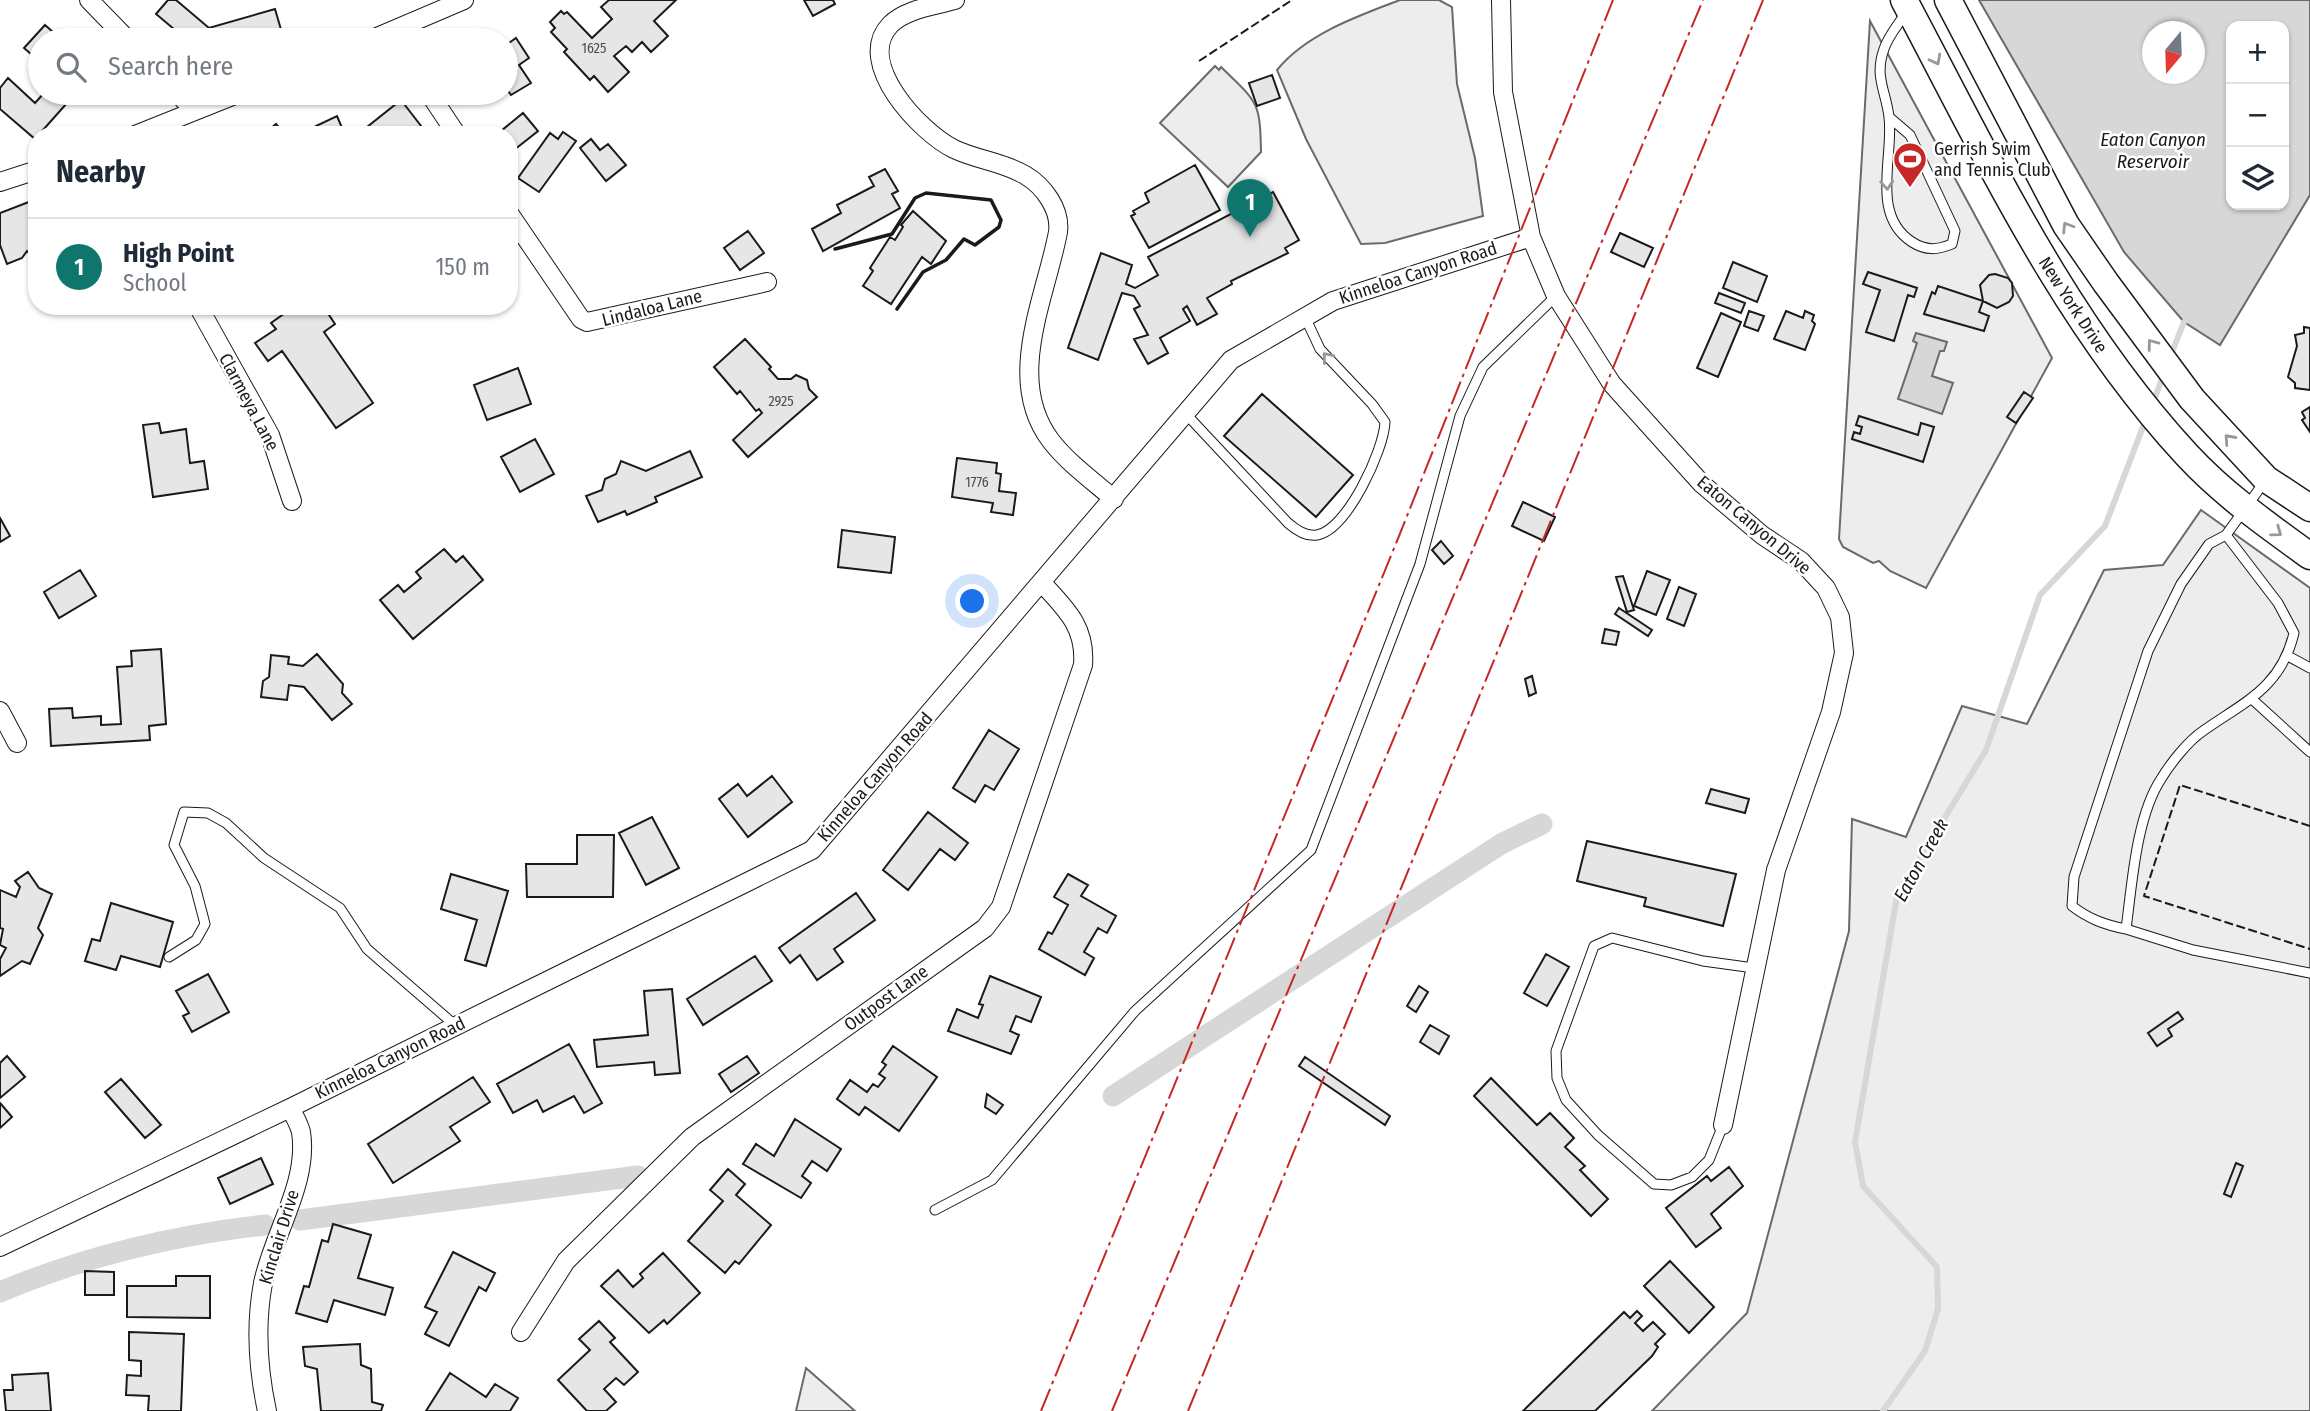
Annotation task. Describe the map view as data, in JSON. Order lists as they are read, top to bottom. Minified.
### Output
{"streets":{"main road":["New York Drive"],"street":["Kinneloa Canyon Road","Lindaloa Lane","Clarmeya Lane","Eaton Canyon Drive","Outpost Lane","Kinclair Drive"]},"crossings":[["Kinneloa Canyon Road","Eaton Canyon Drive"],["Kinneloa Canyon Road","Outpost Lane"],["Kinneloa Canyon Road","Kinclair Drive"]],"water":["Eaton Canyon Reservoir","Eaton Creek"],"places":{"sports":["Gerrish Swim and Tennis Club"]},"house_numbers":["1625","2925","1776"],"north":"bottom","page":{"map_buttons":["+","−"],"search":"Search here","heading":"Nearby","pins":"1","list":[{"mark":"1","name":"High Point","note":"School","value":"150 m"}]}}
